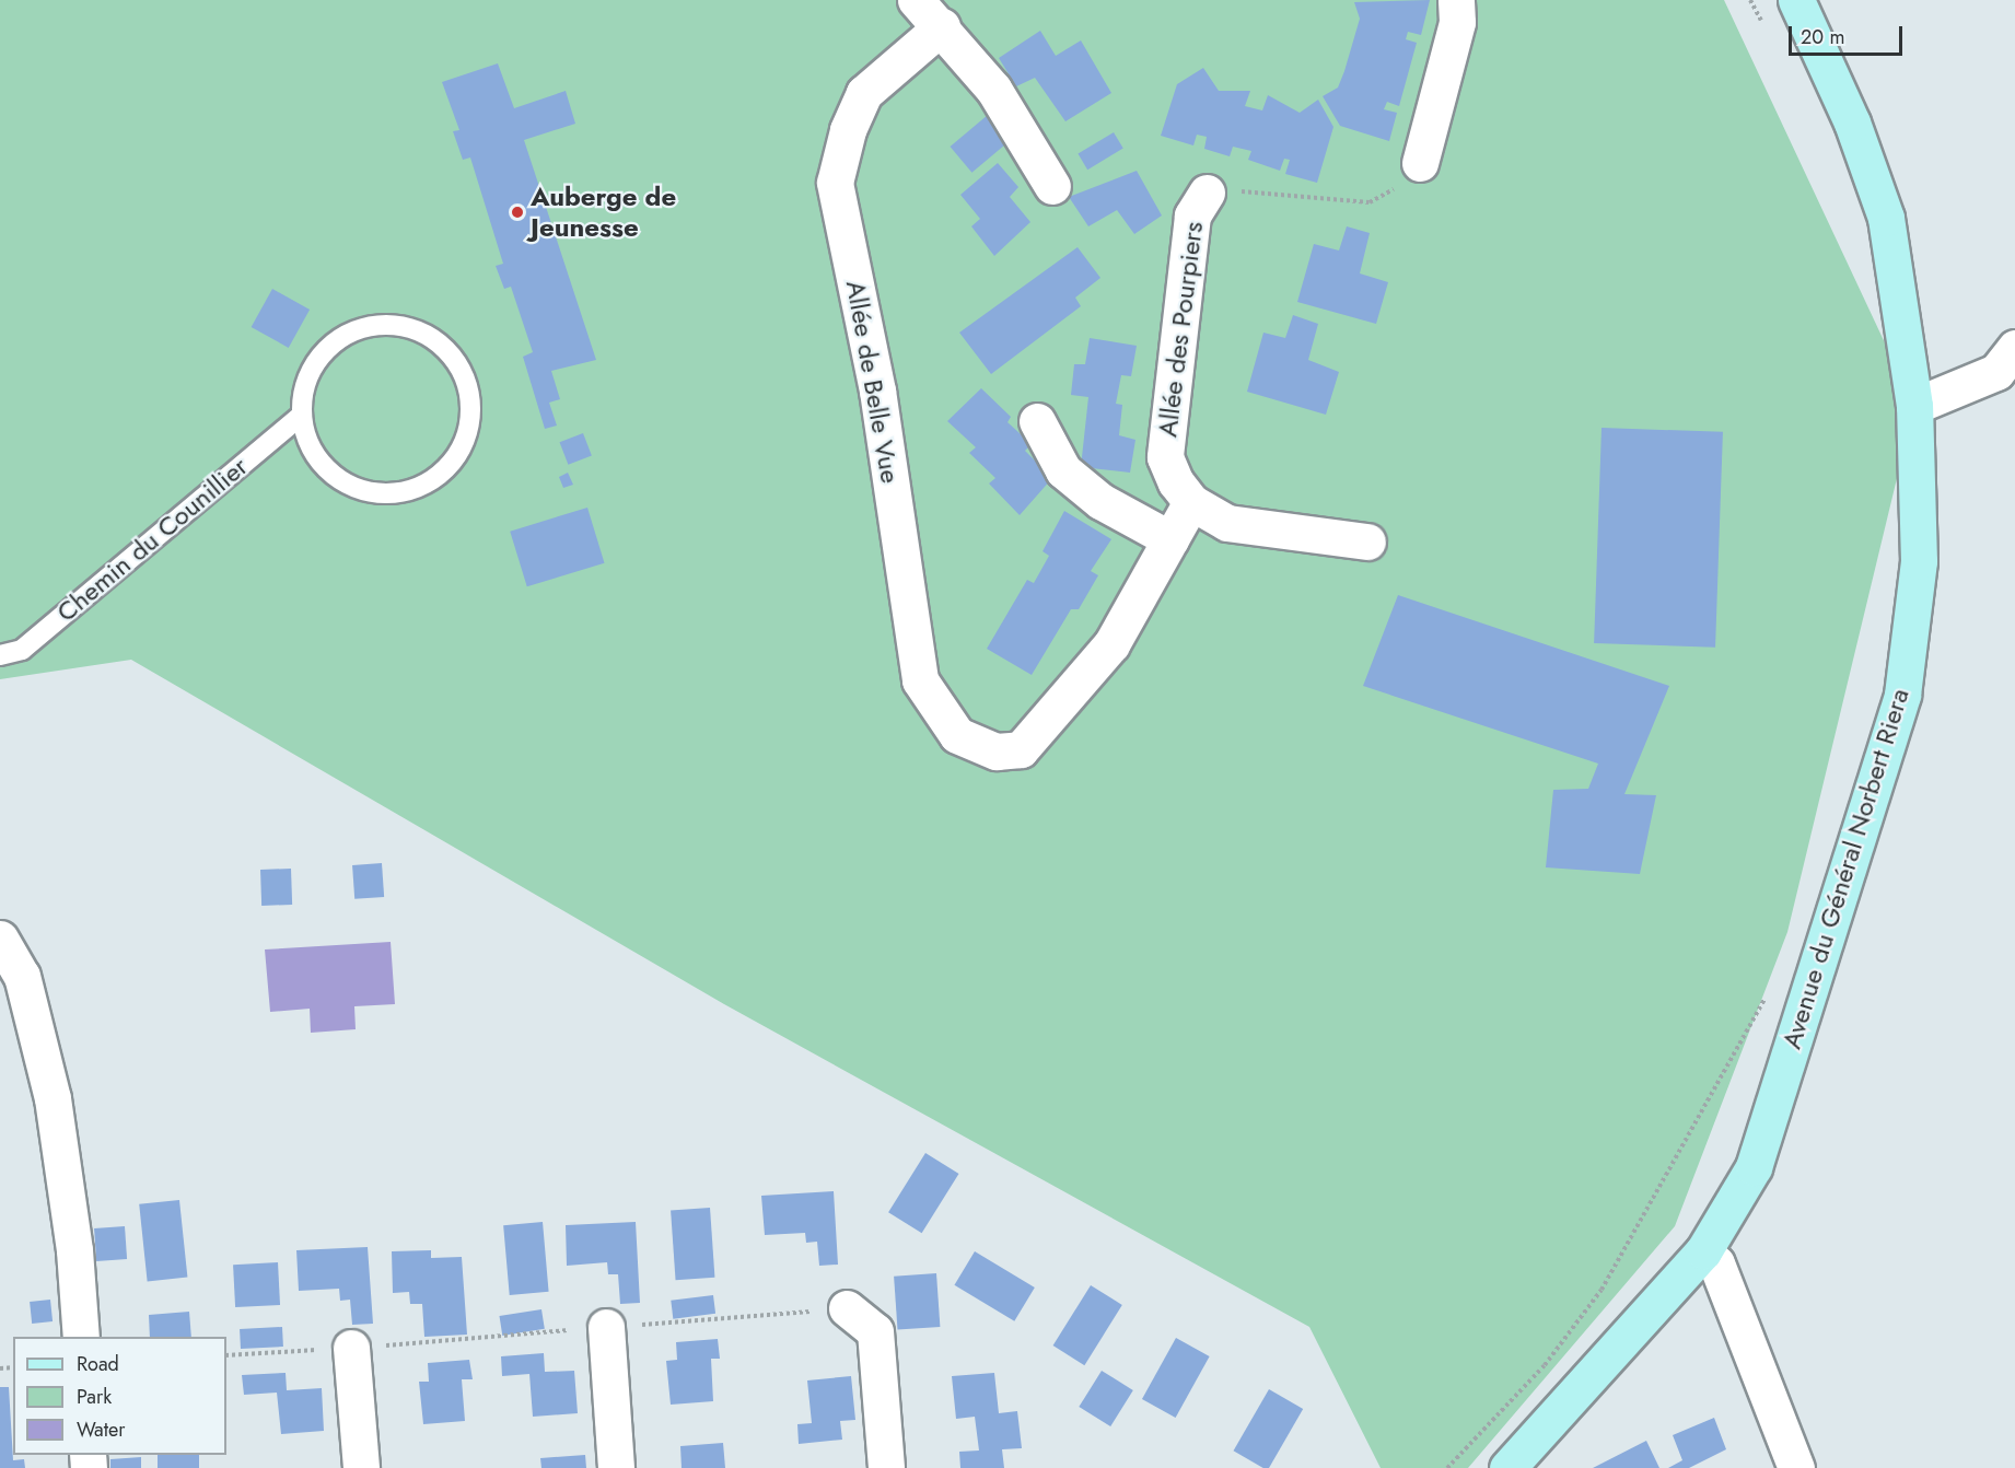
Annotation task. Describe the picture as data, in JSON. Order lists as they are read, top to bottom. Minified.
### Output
{"streets":{"main road":["Avenue du Général Norbert Riera"],"street":["Allée des Pourpiers","Allée de Belle Vue"],"lane":["Chemin du Counillier"]},"places":["Auberge de Jeunesse"],"legend":["Road","Park","Water"],"scale_bar":"20 m"}
